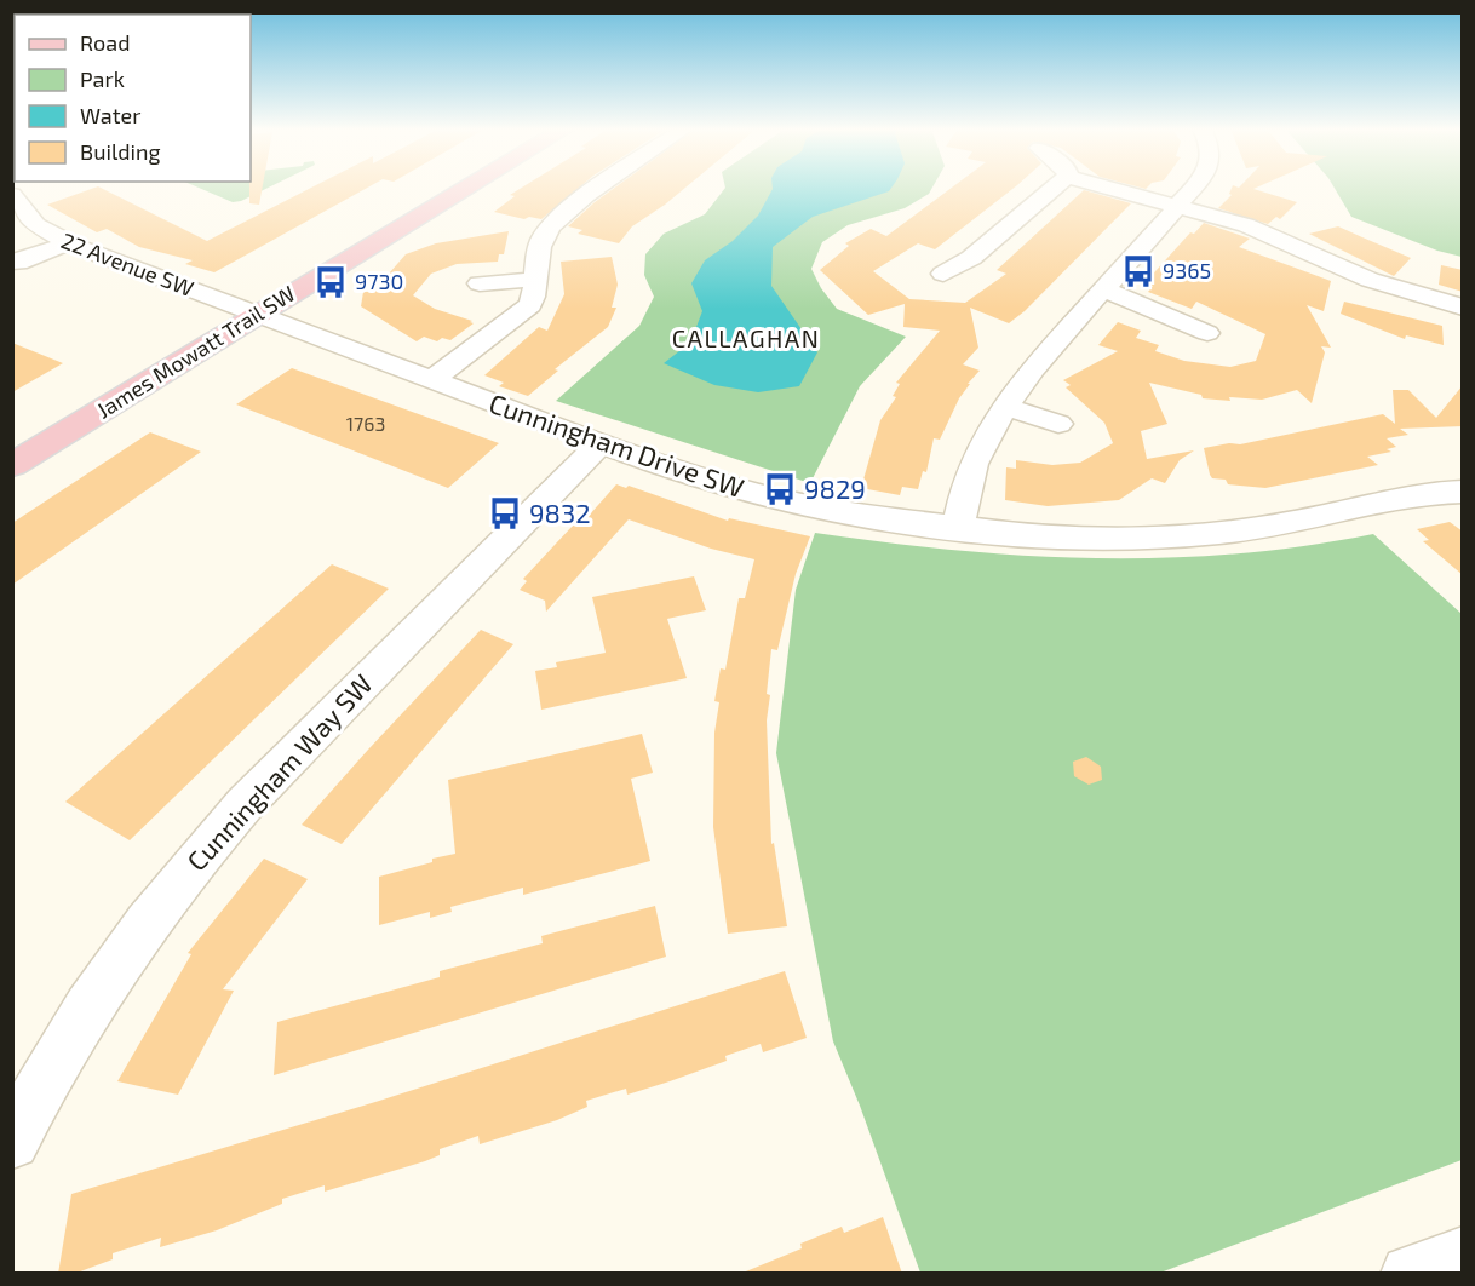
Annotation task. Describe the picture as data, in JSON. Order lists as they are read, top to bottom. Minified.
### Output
{"streets":{"main road":["James Mowatt Trail SW"],"street":["22 Avenue SW","Cunningham Drive SW","Cunningham Way SW"]},"crossings":[["22 Avenue SW","James Mowatt Trail SW"],["22 Avenue SW","Cunningham Drive SW"],["James Mowatt Trail SW","Cunningham Drive SW"],["Cunningham Drive SW","Cunningham Way SW"]],"districts":["CALLAGHAN"],"places":{"bus stop":["9365","9730","9829","9832"]},"house_numbers":["1763"],"legend":["Road","Park","Water","Building"]}
